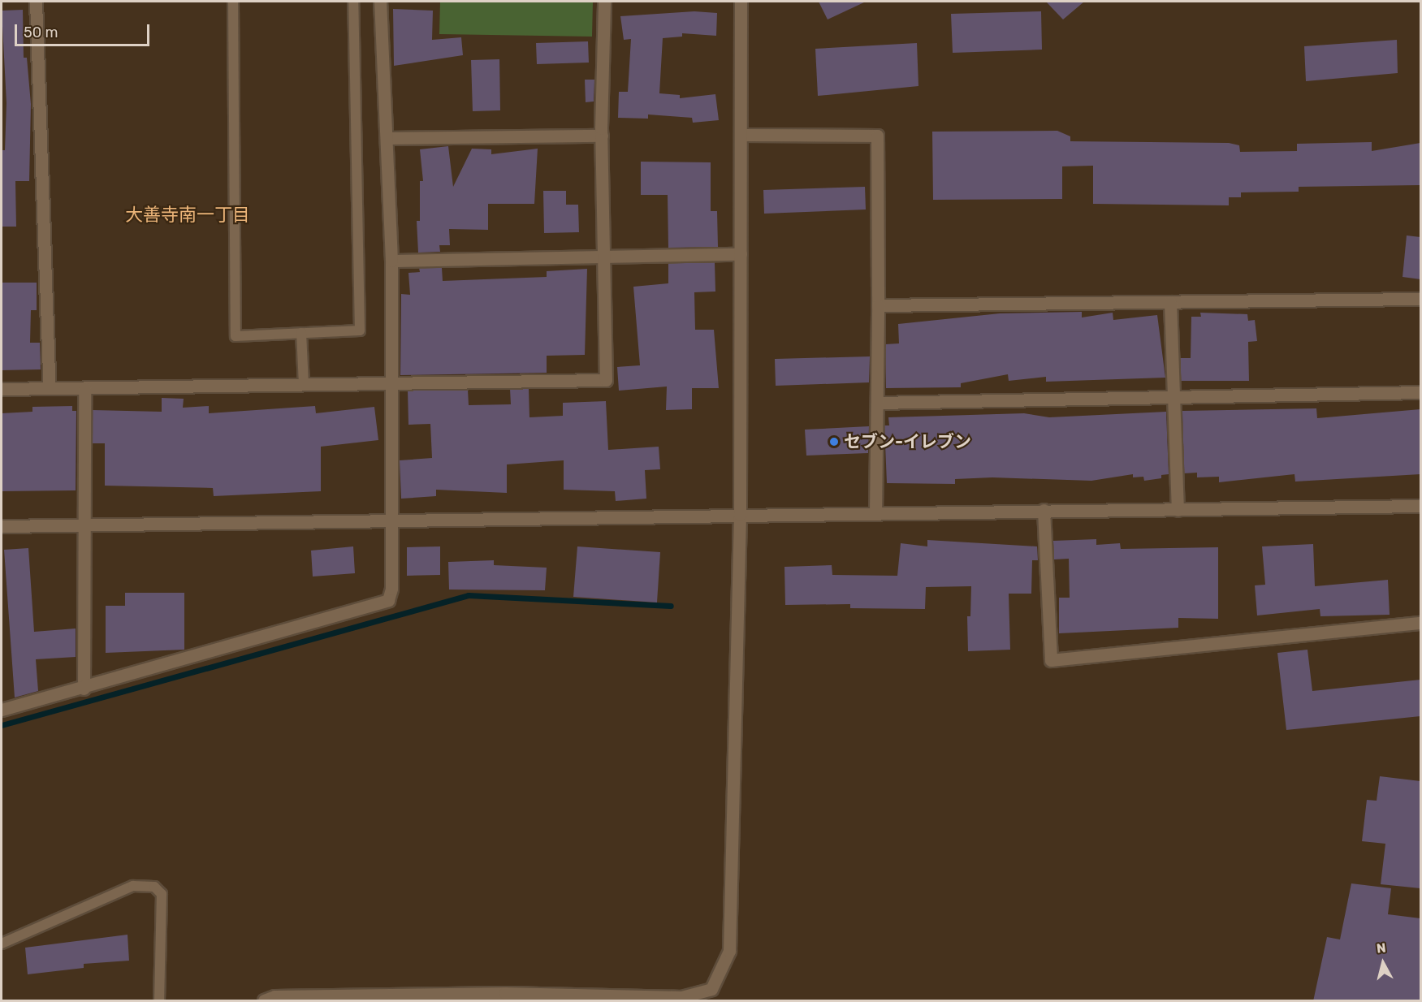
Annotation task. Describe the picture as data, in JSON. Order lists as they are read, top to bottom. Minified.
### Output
{"districts":["大善寺南一丁目"],"places":["セブン-イレブン"],"scale_bar":"50 m","north":"top"}
